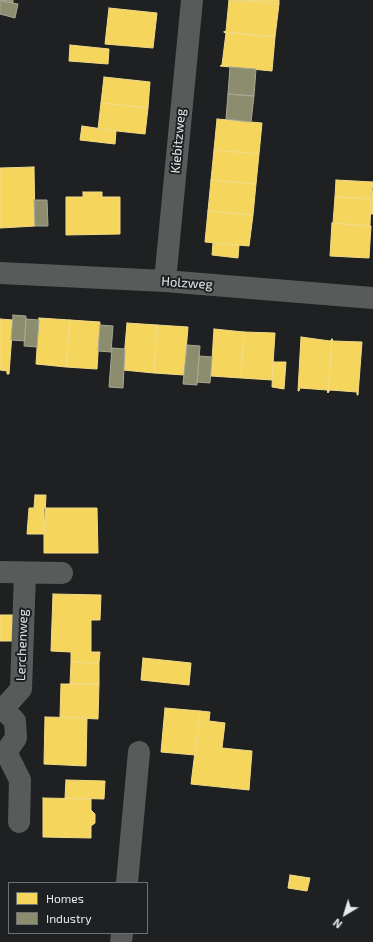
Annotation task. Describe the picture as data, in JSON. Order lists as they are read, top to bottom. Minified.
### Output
{"streets":{"street":["Kiebitzweg","Holzweg","Lerchenweg"]},"crossings":[["Kiebitzweg","Holzweg"]],"legend":["Homes","Industry"],"north":"bottom left"}
